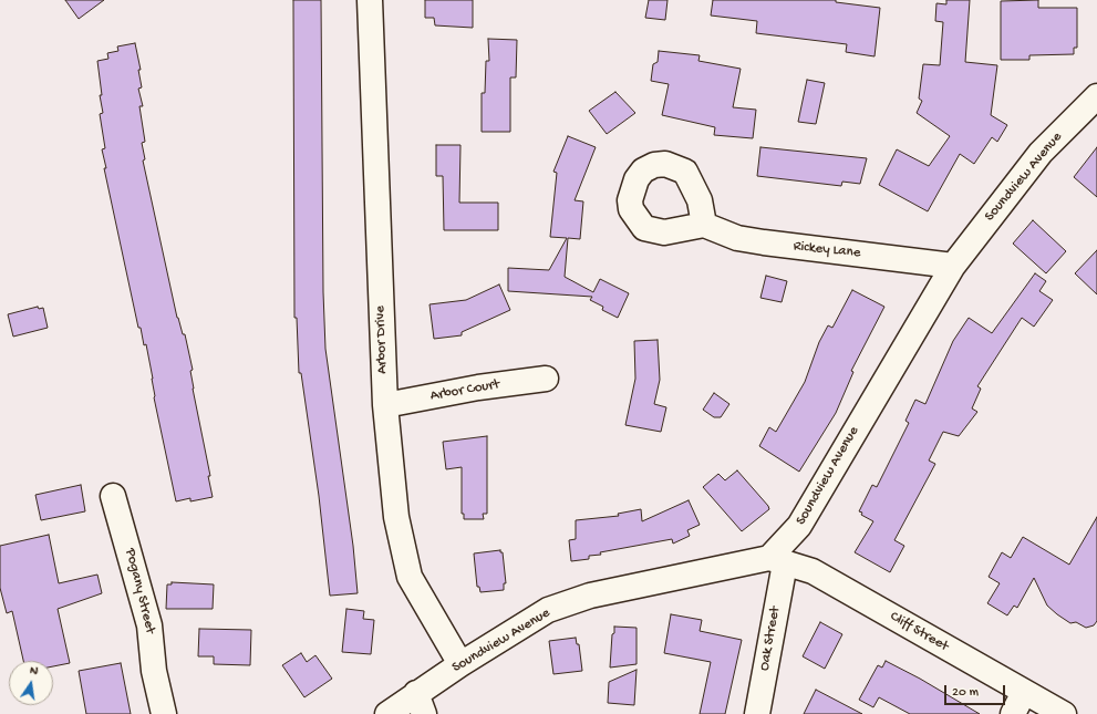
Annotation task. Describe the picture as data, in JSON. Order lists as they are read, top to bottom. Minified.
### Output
{"streets":{"street":["Soundview Avenue","Rickey Lane","Arbor Drive","Arbor Court","Pogany Street","Cliff Street","Oak Street"]},"crossings":[["Soundview Avenue","Rickey Lane"],["Soundview Avenue","Arbor Drive"],["Soundview Avenue","Cliff Street"],["Soundview Avenue","Oak Street"],["Arbor Drive","Arbor Court"],["Cliff Street","Oak Street"]],"scale_bar":"20 m","north":"top"}
